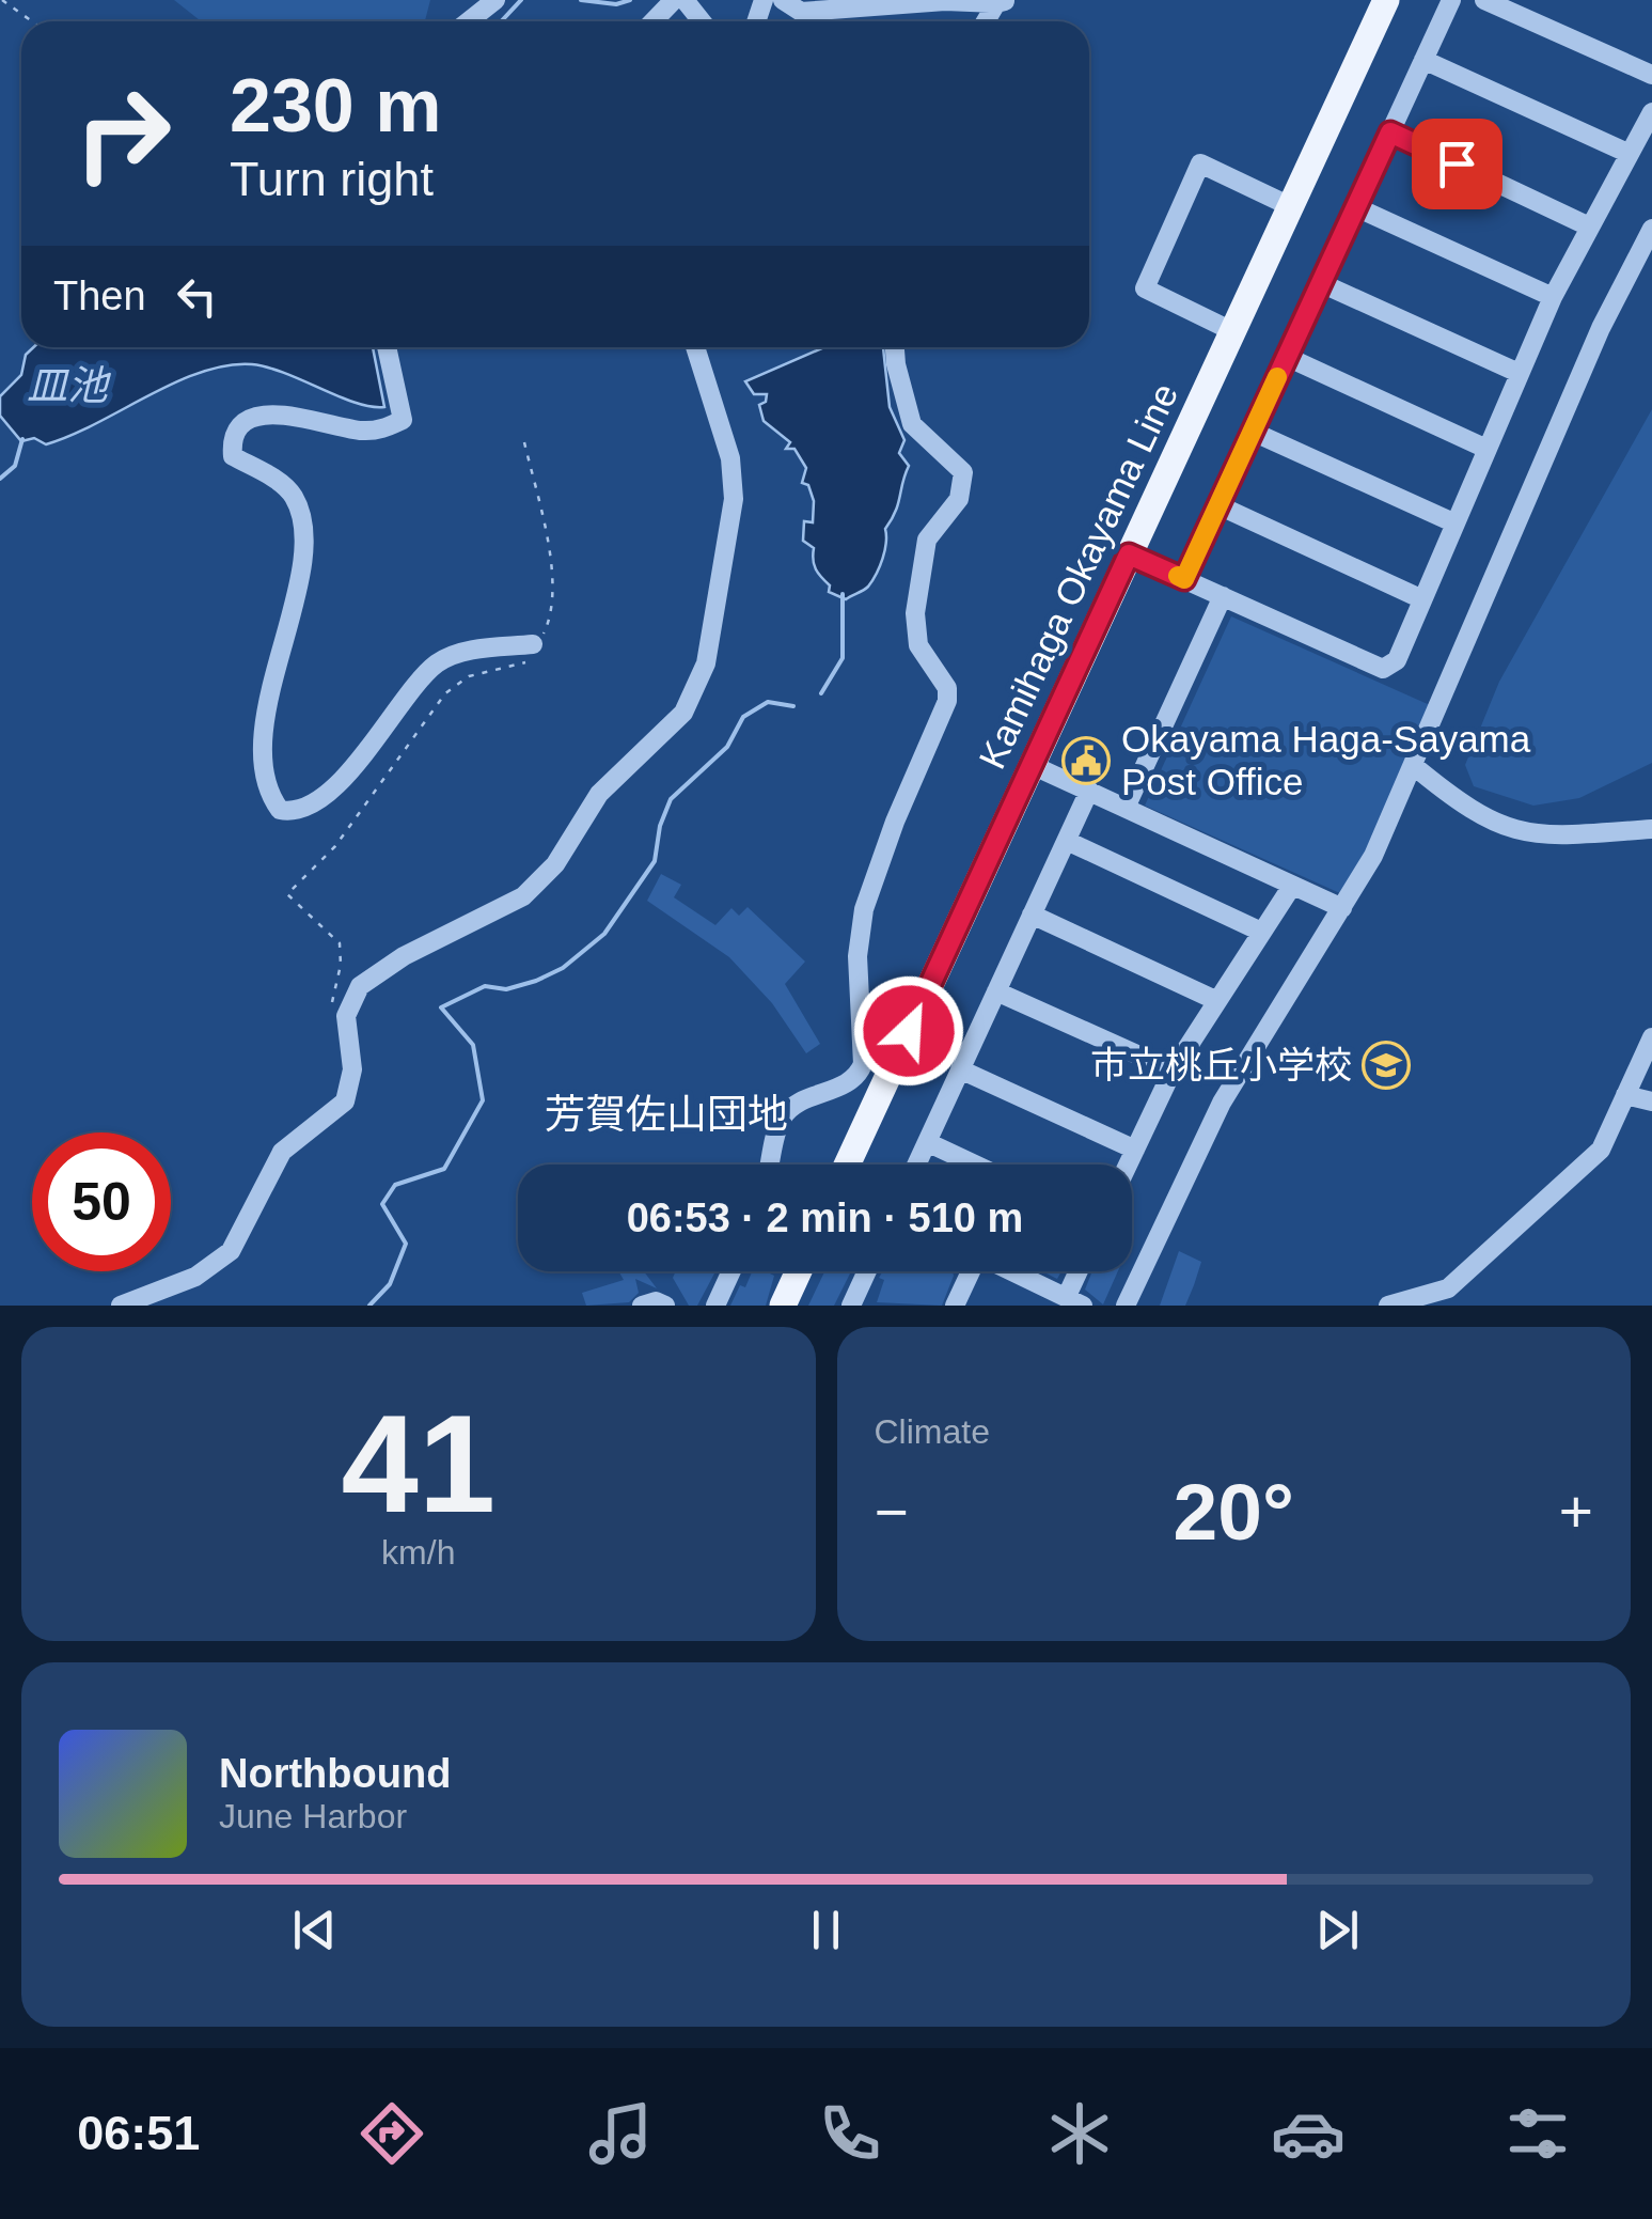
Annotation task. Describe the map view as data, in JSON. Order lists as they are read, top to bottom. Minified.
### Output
{"streets":{"main road":["Kamihaga Okayama Line"]},"districts":["芳賀佐山団地"],"water":["皿池"],"places":{"public building":["Okayama Haga-Sayama Post Office"],"school or university":["市立桃丘小学校"]},"page":{"turn":["230 m","Turn right"],"then":"Then","limit":"50","trip":"06:53 · 2 min · 510 m","tile":[["41","km/h"],"Climate"],"heat":["−","20°","+"],"song":["Northbound","June Harbor"],"tabs":"06:51"}}
